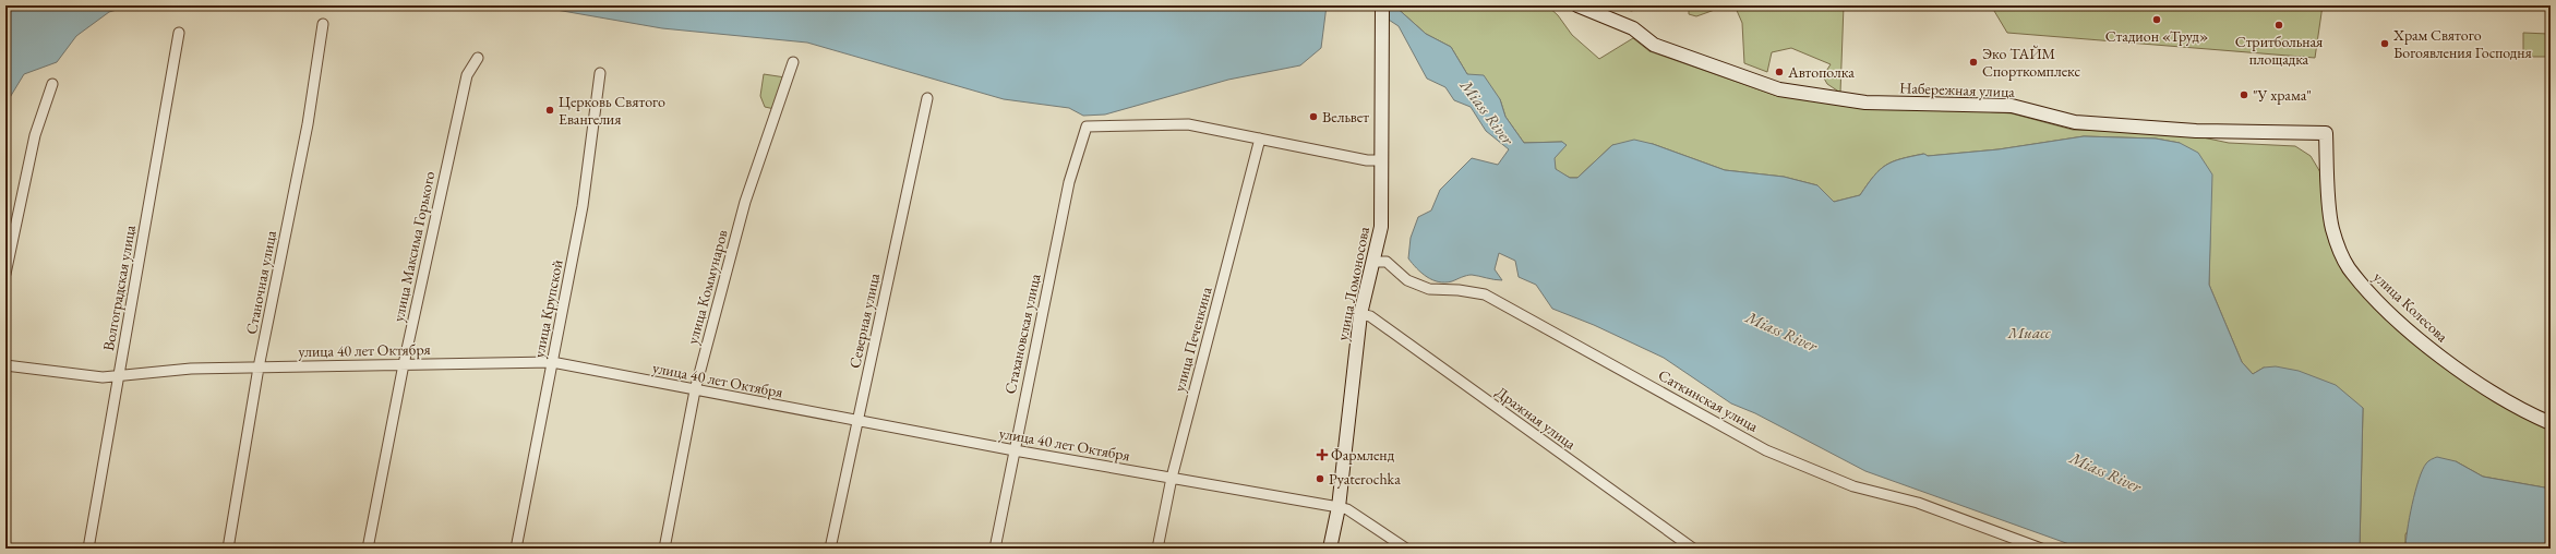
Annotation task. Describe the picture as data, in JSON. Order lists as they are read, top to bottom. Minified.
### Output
{"streets":{"street":["Набережная улица","улица Максима Горького","Станочная улица","улица Ломоносова","улица Коммунаров","Волгоградская улица","улица Колесова","улица Крупской","Северная улица","Стахановская улица","улица Печенкина","улица 40 лет Октября","Саткинская улица","Дражная улица"]},"crossings":[["Набережная улица","улица Колесова"],["улица Максима Горького","улица 40 лет Октября"],["Станочная улица","улица 40 лет Октября"],["улица Ломоносова","улица 40 лет Октября"],["улица Ломоносова","Саткинская улица"],["улица Ломоносова","Дражная улица"],["улица Коммунаров","улица 40 лет Октября"],["Волгоградская улица","улица 40 лет Октября"],["улица Крупской","улица 40 лет Октября"],["Северная улица","улица 40 лет Октября"],["Стахановская улица","улица Печенкина"],["Стахановская улица","улица 40 лет Октября"],["улица Печенкина","улица 40 лет Октября"]],"water":["Miass River","Миасс"],"places":{"other":["Стадион «Труд»","Стритбольная площадка","Храм Святого Богоявления Господня","Эко ТАЙМ Спорткомплекс","Автополка","\"У храма\"","Церковь Святого Евангелия","Вельвет","Pyaterochka"],"health":["Фармленд"]}}
